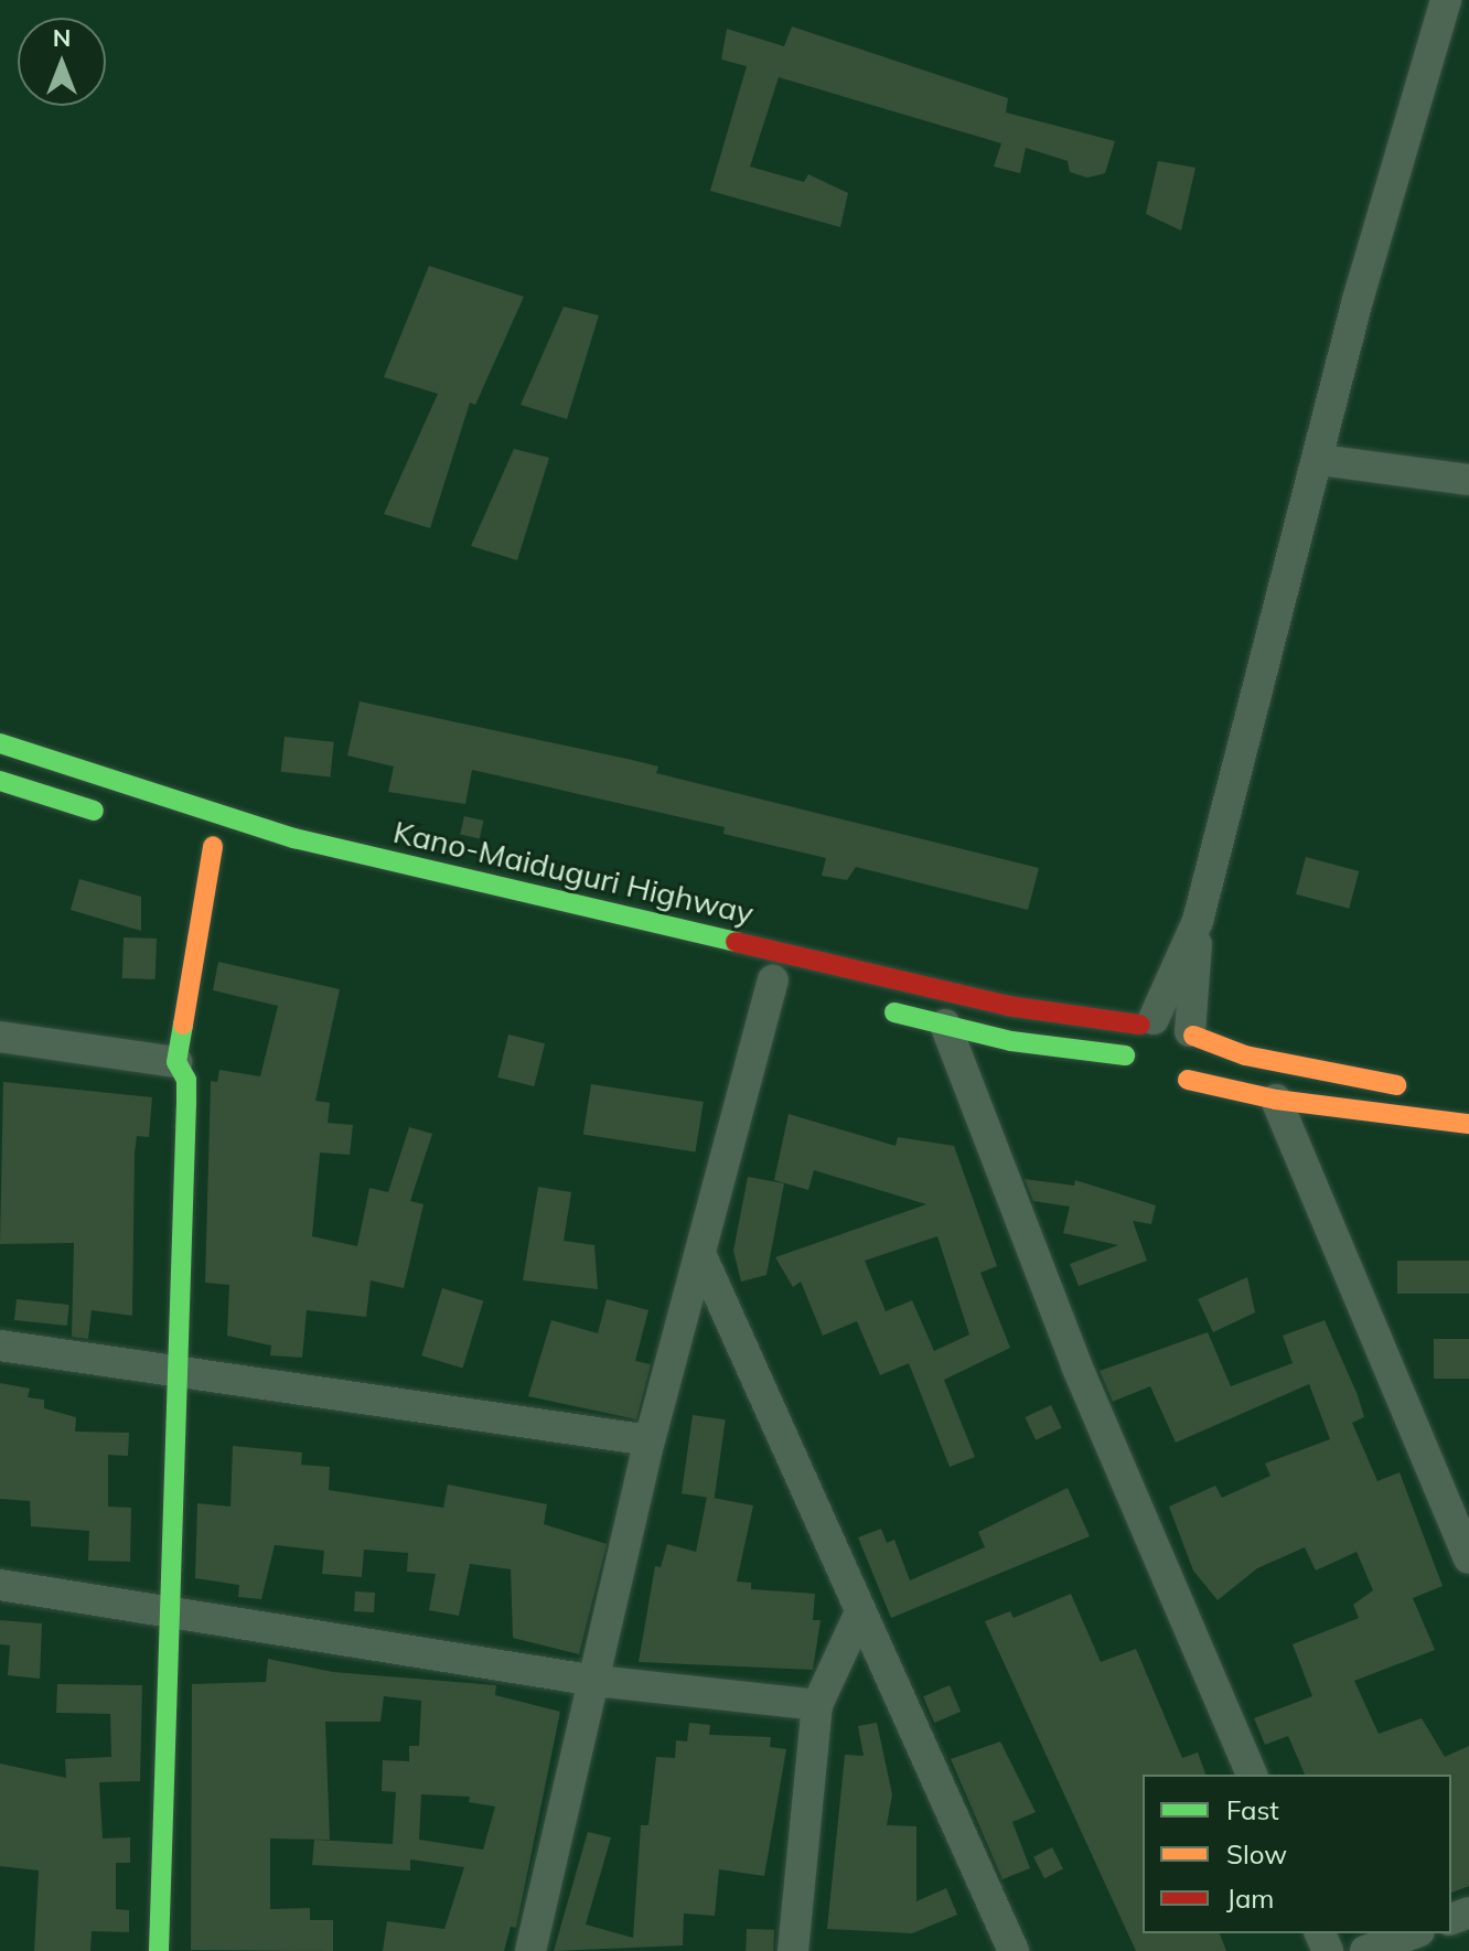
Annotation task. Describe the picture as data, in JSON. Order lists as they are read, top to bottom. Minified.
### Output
{"streets":{"main road":["Kano-Maiduguri Highway"]},"legend":["Fast","Slow","Jam"],"north":"top"}
